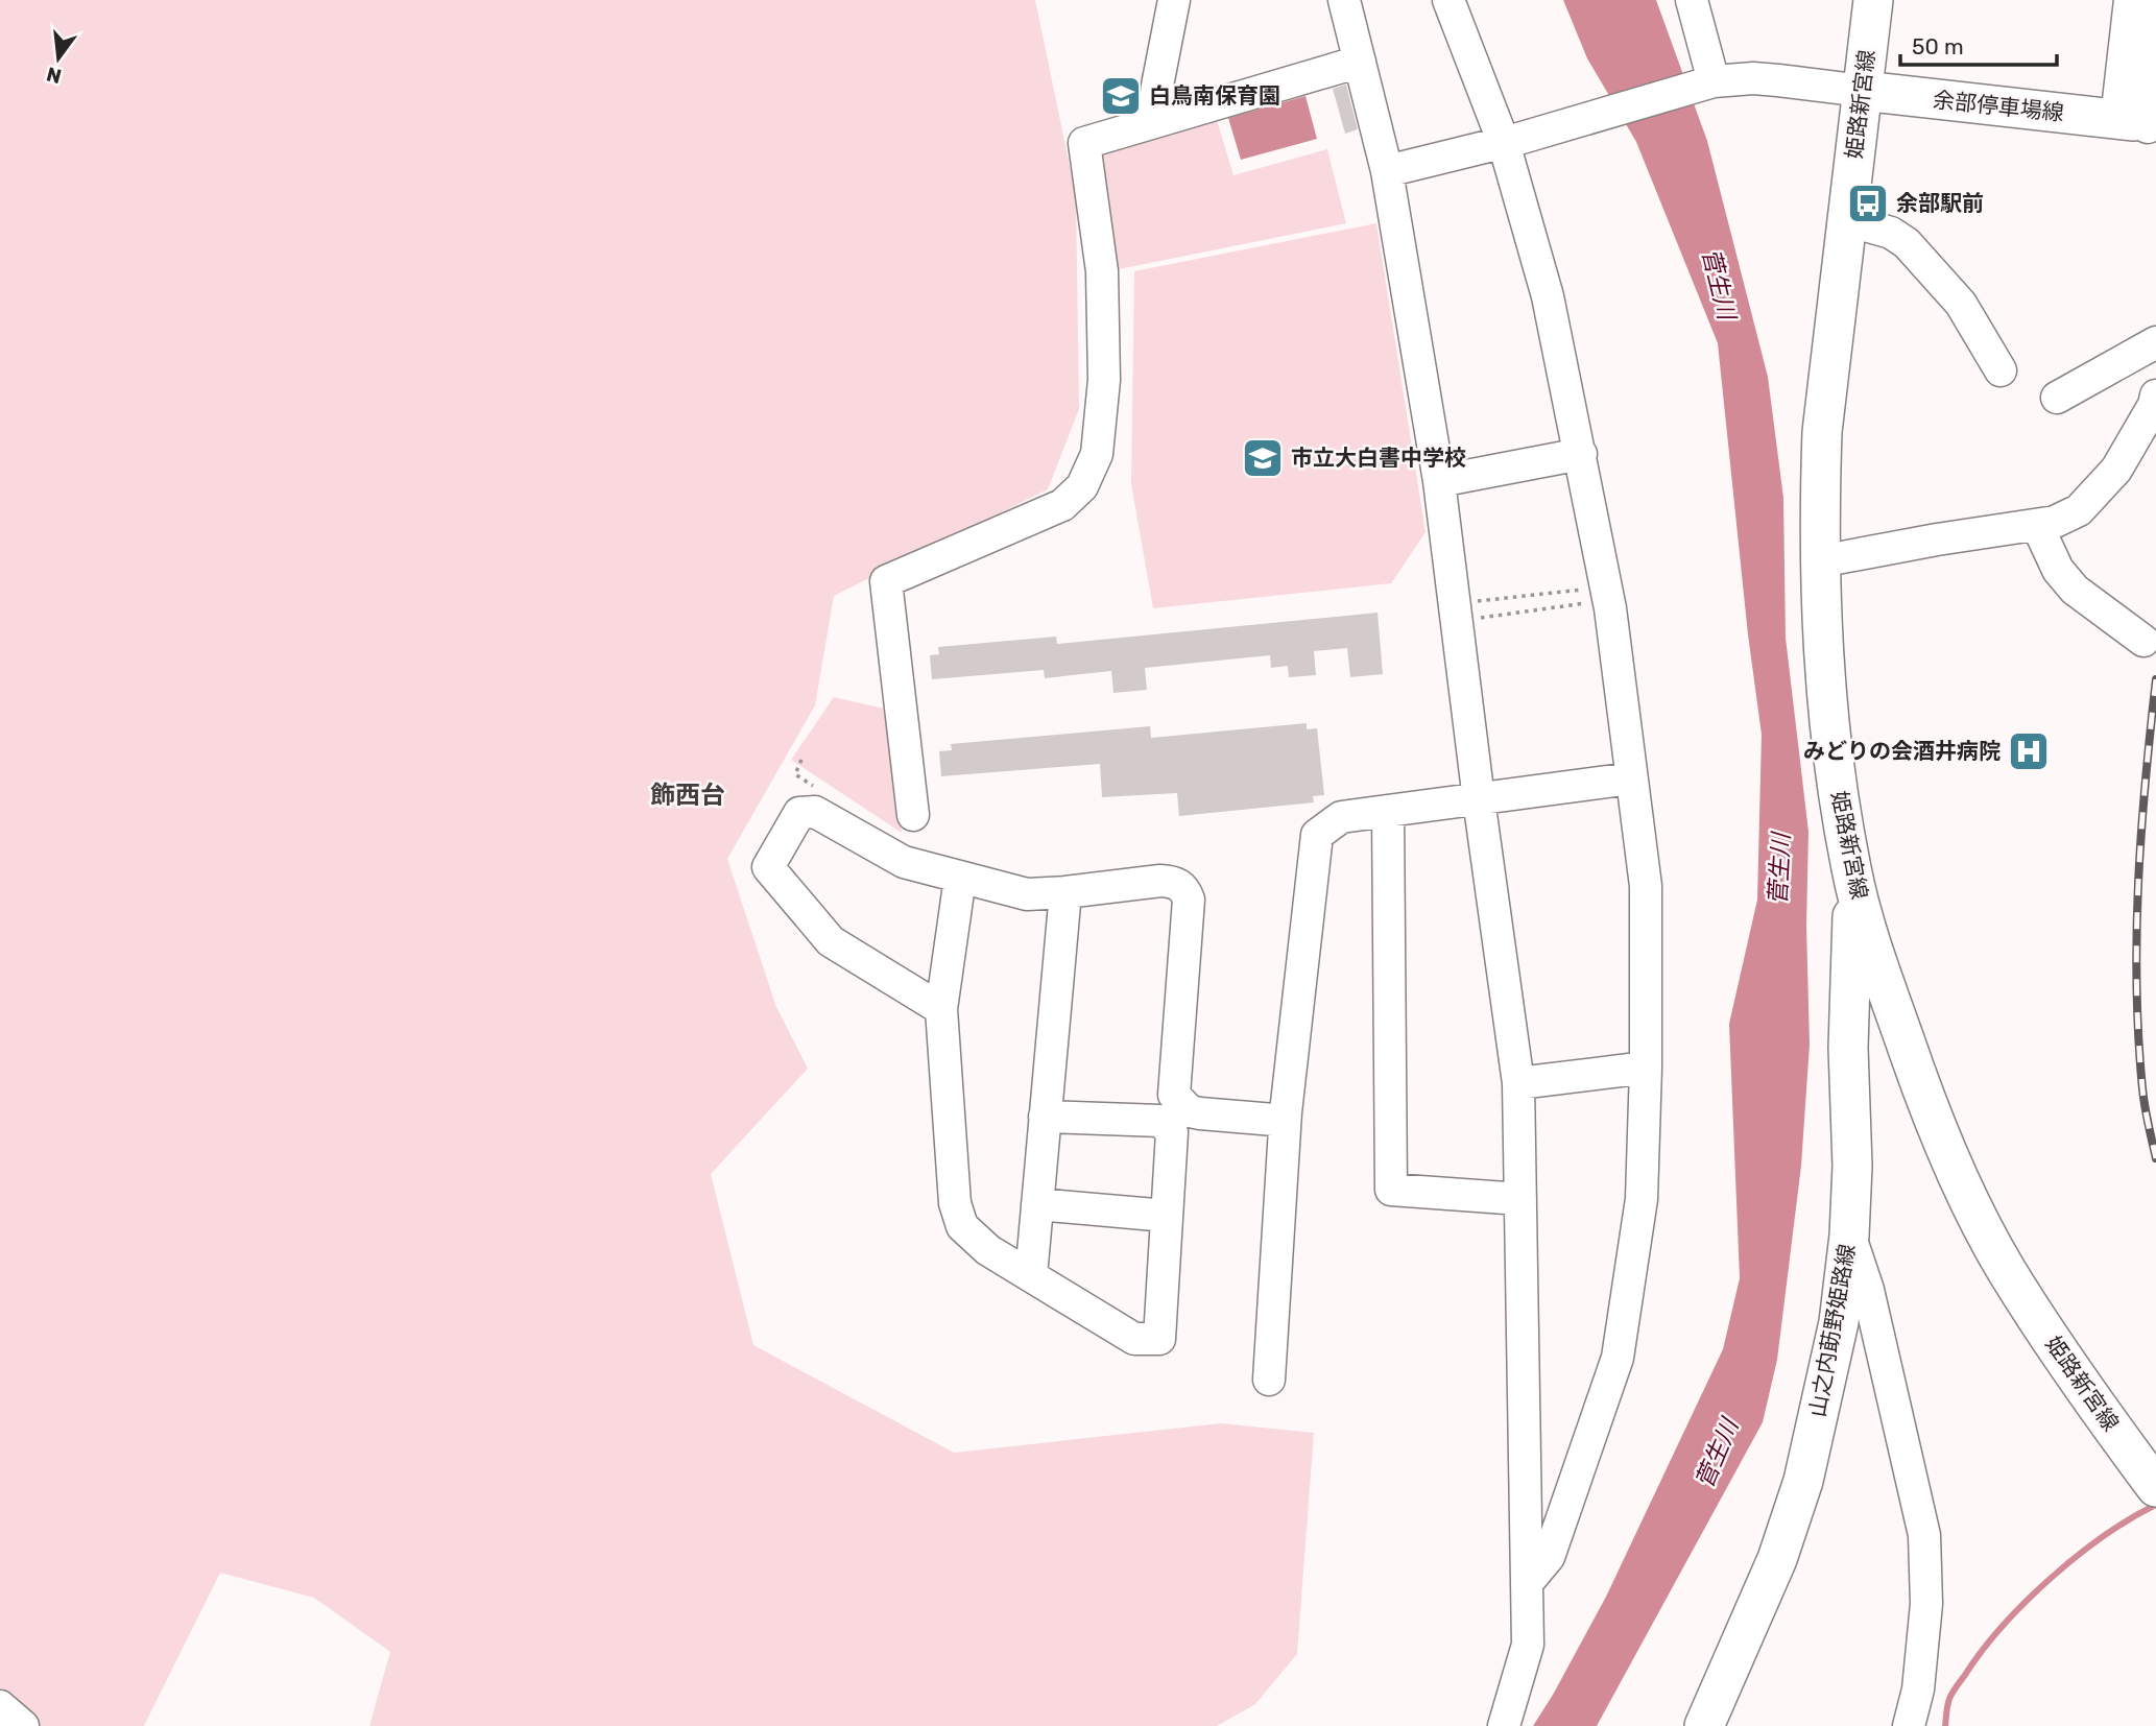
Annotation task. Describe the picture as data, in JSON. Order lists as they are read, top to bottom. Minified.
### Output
{"streets":{"main road":["姫路新宮線","余部停車場線","山之内莇野姫路線"]},"crossings":[["姫路新宮線","余部停車場線"],["姫路新宮線","山之内莇野姫路線"]],"districts":["飾西台"],"water":["菅生川"],"places":{"school or university":["白鳥南保育園","市立大白書中学校"],"bus stop":["余部駅前"],"hospital":["みどりの会酒井病院"]},"scale_bar":"50 m","north":"bottom"}
